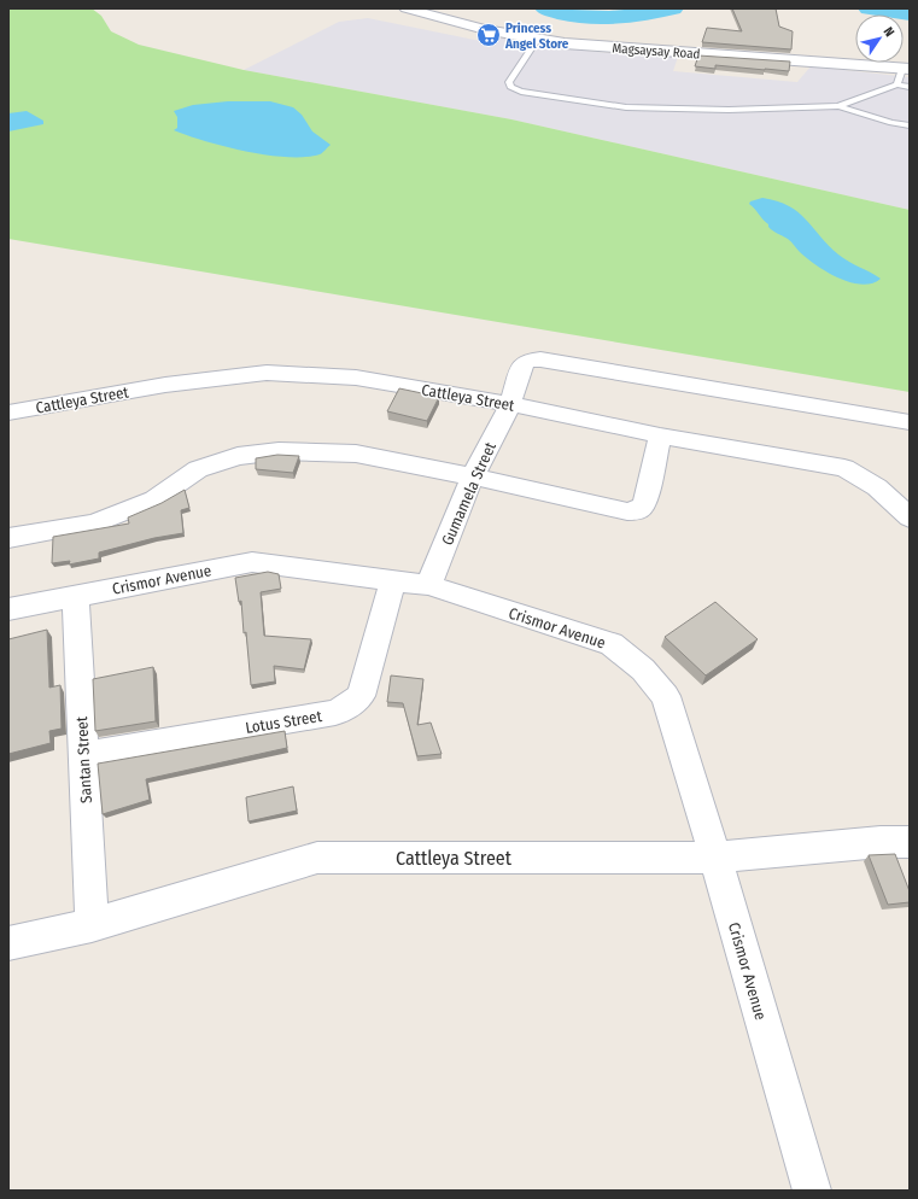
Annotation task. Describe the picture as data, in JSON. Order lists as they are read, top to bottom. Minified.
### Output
{"streets":{"street":["Magsaysay Road","Cattleya Street","Gumamela Street","Crismor Avenue","Lotus Street","Santan Street"]},"crossings":[["Cattleya Street","Gumamela Street"],["Cattleya Street","Crismor Avenue"],["Cattleya Street","Santan Street"],["Gumamela Street","Crismor Avenue"],["Crismor Avenue","Lotus Street"],["Crismor Avenue","Santan Street"],["Lotus Street","Santan Street"]],"places":{"supermarket":["Princess Angel Store"]},"north":"top right"}
